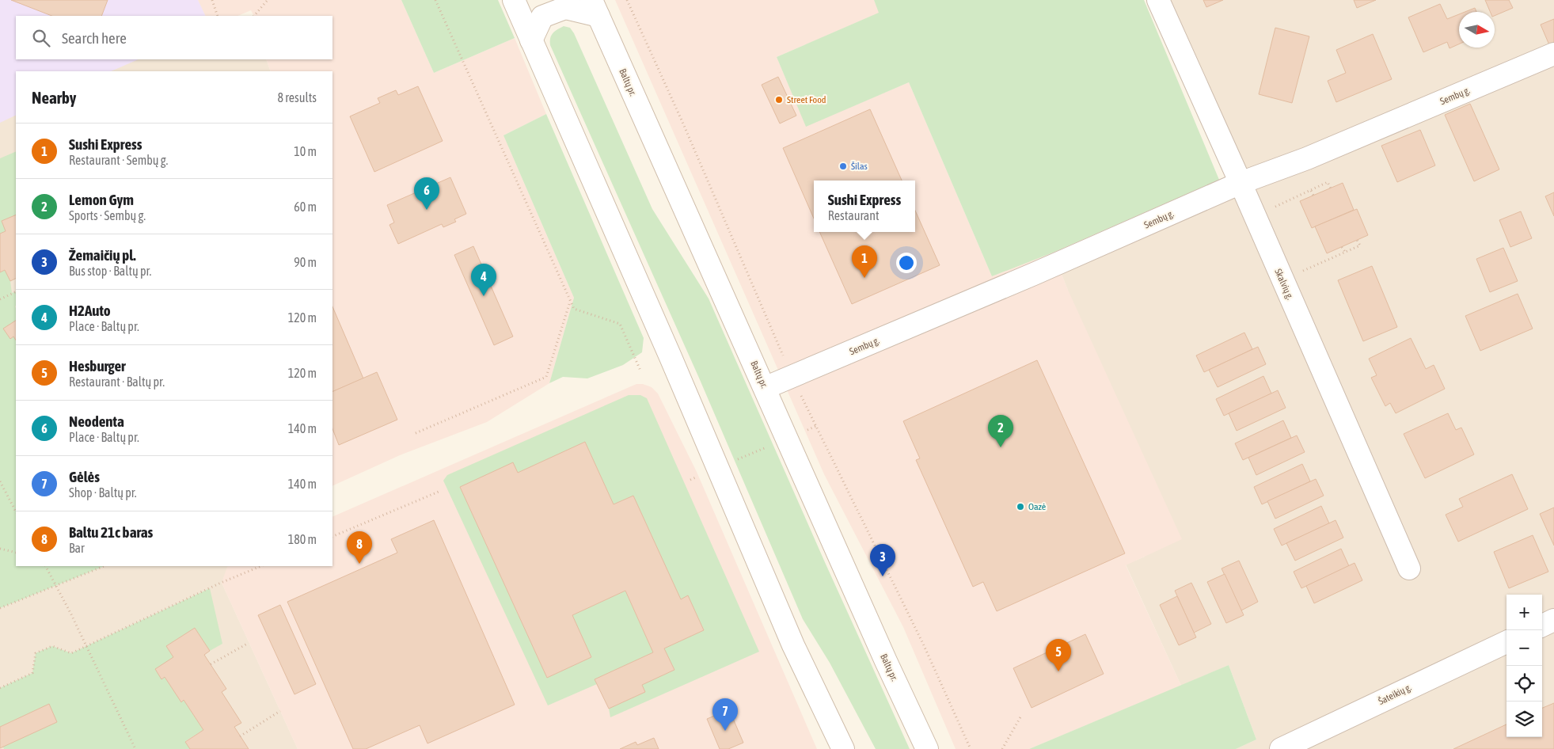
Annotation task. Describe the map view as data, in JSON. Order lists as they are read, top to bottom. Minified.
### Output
{"streets":{"street":["Baltų pr.","Sembų g.","Skalvių g.","Šateikių g."]},"crossings":[["Baltų pr.","Sembų g."],["Sembų g.","Skalvių g."]],"places":["Street Food","Šilas","Oazė"],"north":"right","page":{"search":"Search here","heading":["Nearby","8 results"],"list":[{"mark":"1","name":"Sushi Express","note":"Restaurant · Sembų g.","value":"10 m"},{"mark":"2","name":"Lemon Gym","note":"Sports · Sembų g.","value":"60 m"},{"mark":"3","name":"Žemaičių pl.","note":"Bus stop · Baltų pr.","value":"90 m"},{"mark":"4","name":"H2Auto","note":"Place · Baltų pr.","value":"120 m"},{"mark":"5","name":"Hesburger","note":"Restaurant · Baltų pr.","value":"120 m"},{"mark":"6","name":"Neodenta","note":"Place · Baltų pr.","value":"140 m"},{"mark":"7","name":"Gėlės","note":"Shop · Baltų pr.","value":"140 m"},{"mark":"8","name":"Baltu 21c baras","note":"Bar","value":"180 m"}],"pins":["6","1","4","2","8","3","5","7"],"popup":["Sushi Express","Restaurant"],"map_buttons":["+","−"]}}
